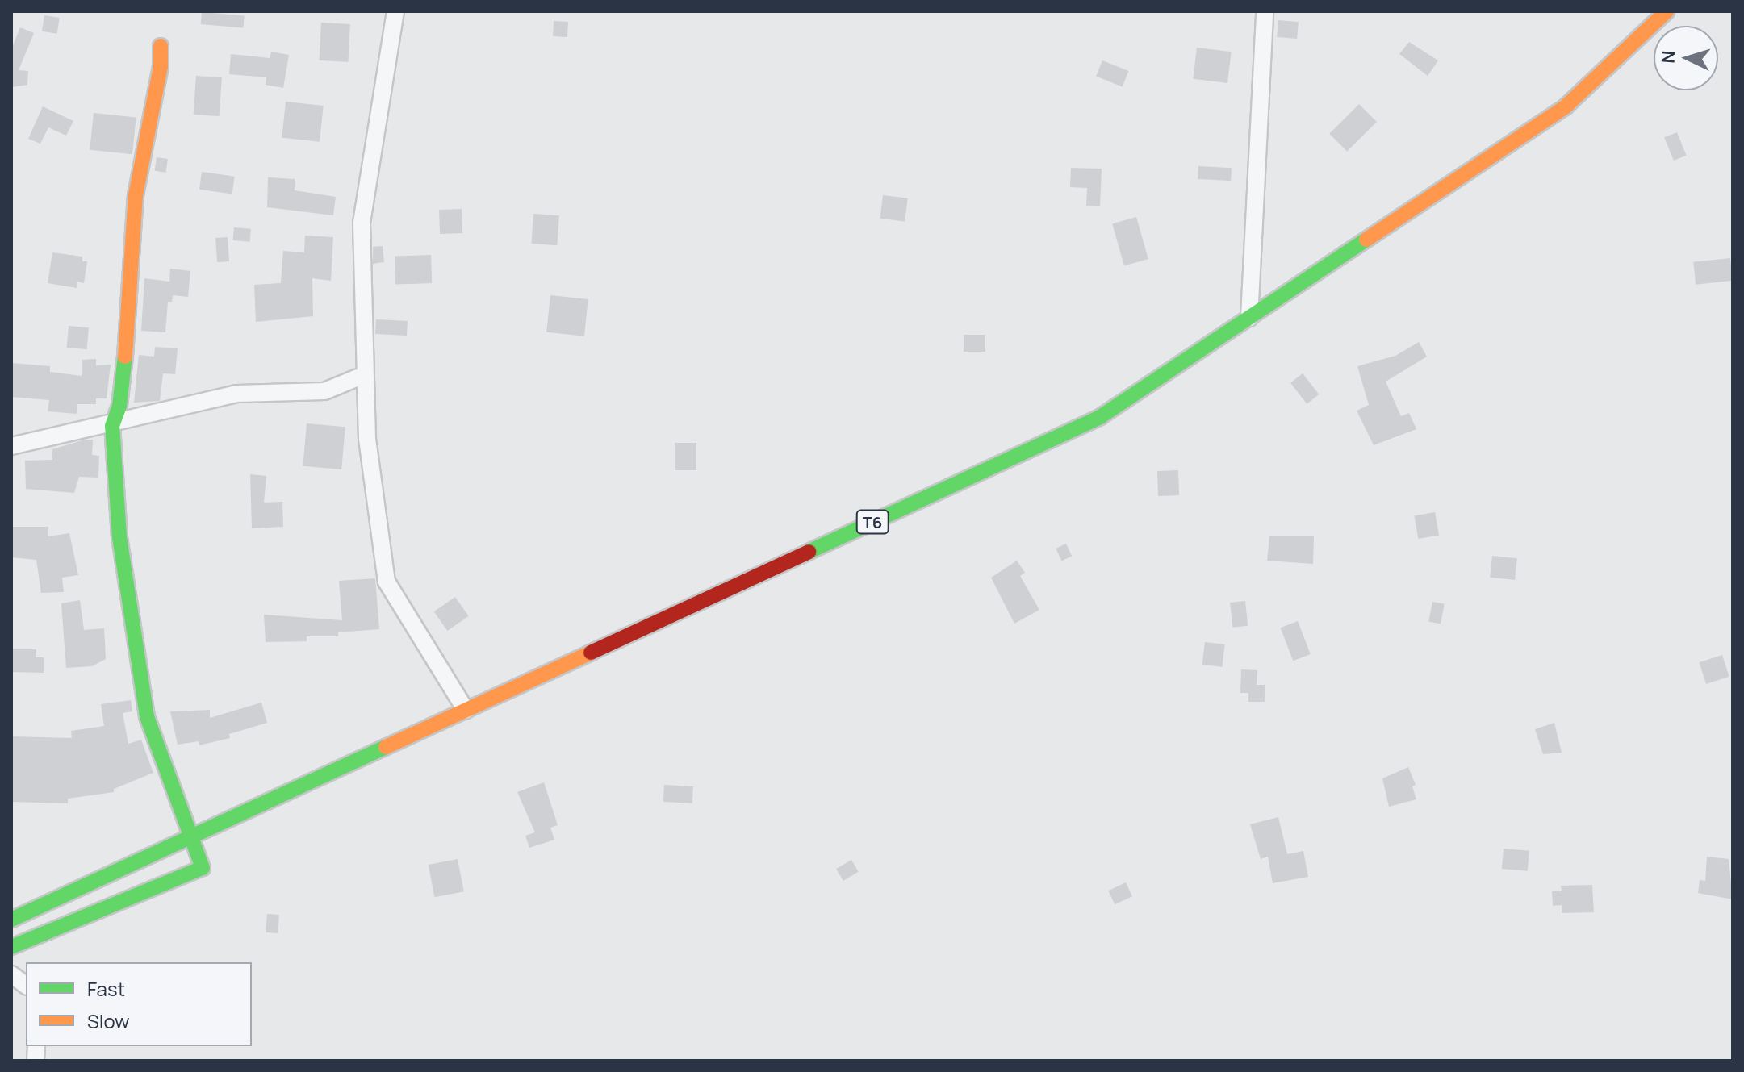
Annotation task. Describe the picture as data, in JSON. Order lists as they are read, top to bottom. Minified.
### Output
{"streets":{"main road":["T6"]},"legend":["Fast","Slow"],"north":"left"}
